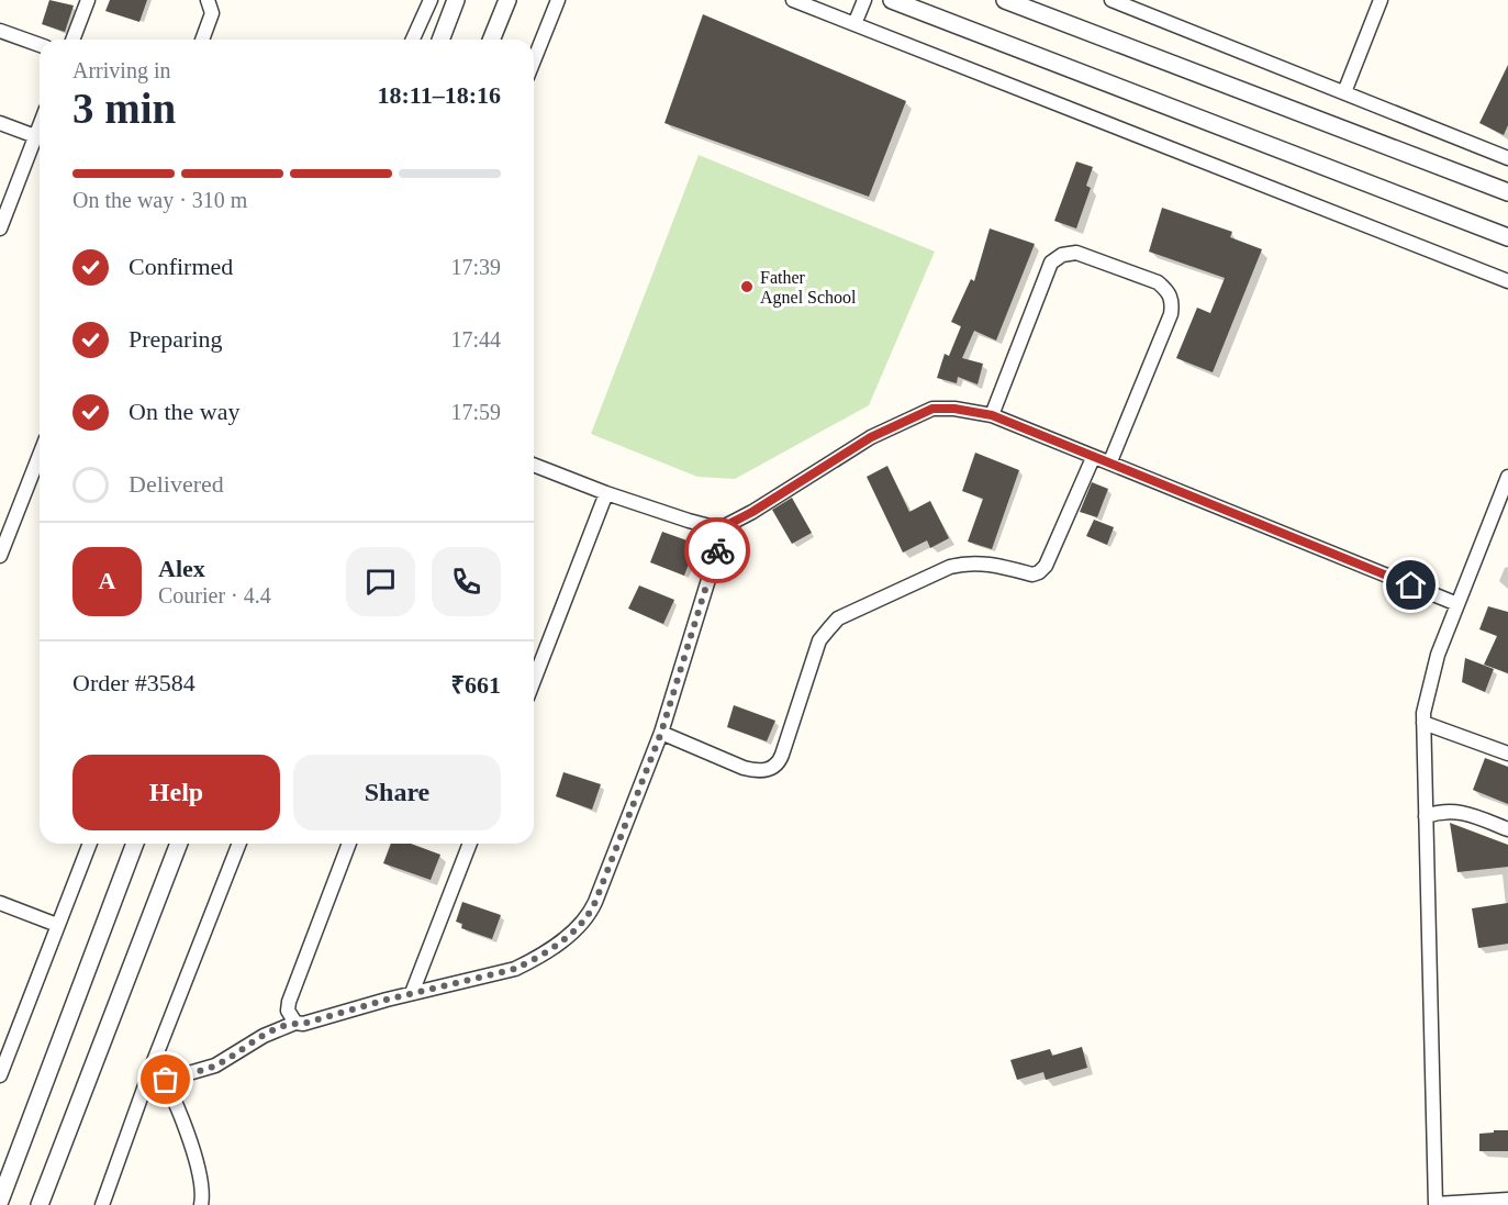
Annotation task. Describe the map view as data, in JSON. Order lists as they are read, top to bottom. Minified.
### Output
{"places":["Father Agnel School"],"page":{"heading":["3 min","Arriving in","18:11–18:16"],"panel":["Alex","Courier · 4.4","Order #3584","₹661"],"bar":"On the way · 310 m","list":[["Confirmed","17:39"],["Preparing","17:44"],["On the way","17:59"],"Delivered"],"round":"A","buttons":["Help","Share"]}}
